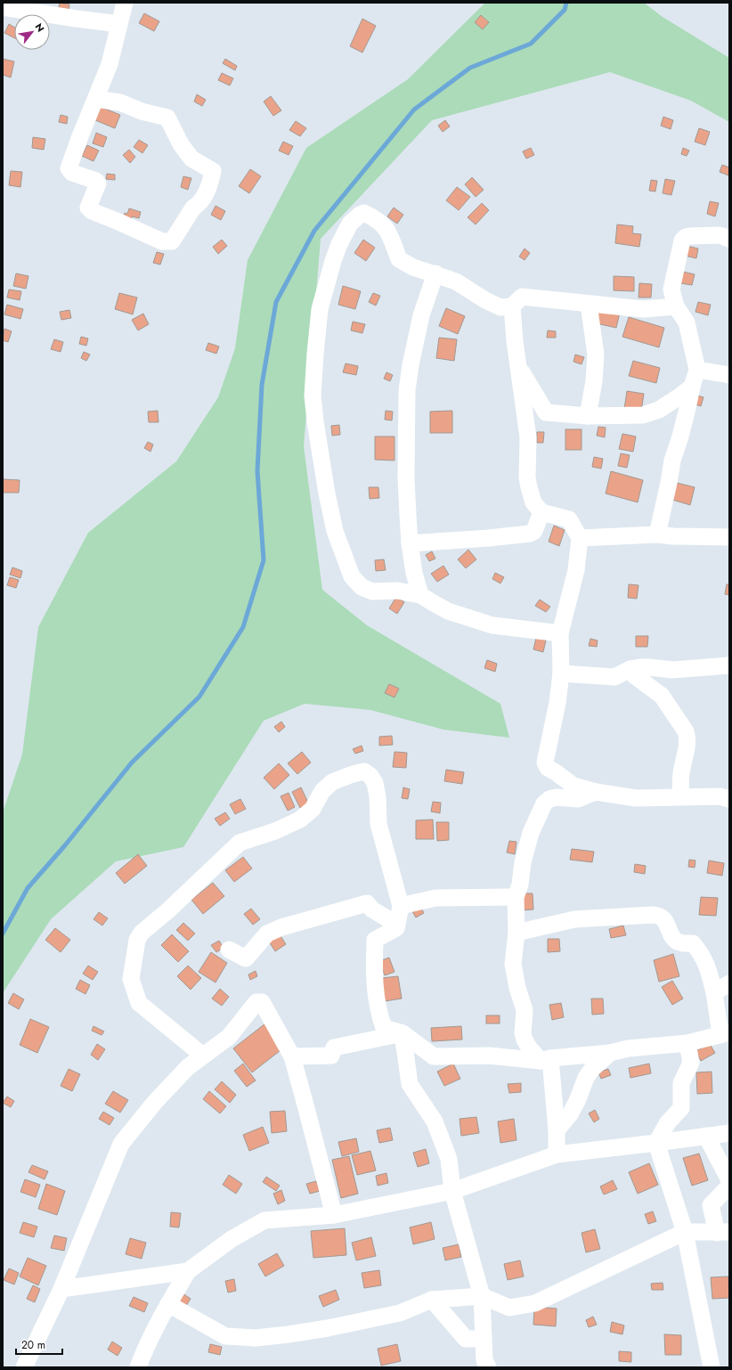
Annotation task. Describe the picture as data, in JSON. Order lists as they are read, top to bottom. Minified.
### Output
{"scale_bar":"20 m","north":"top right"}
